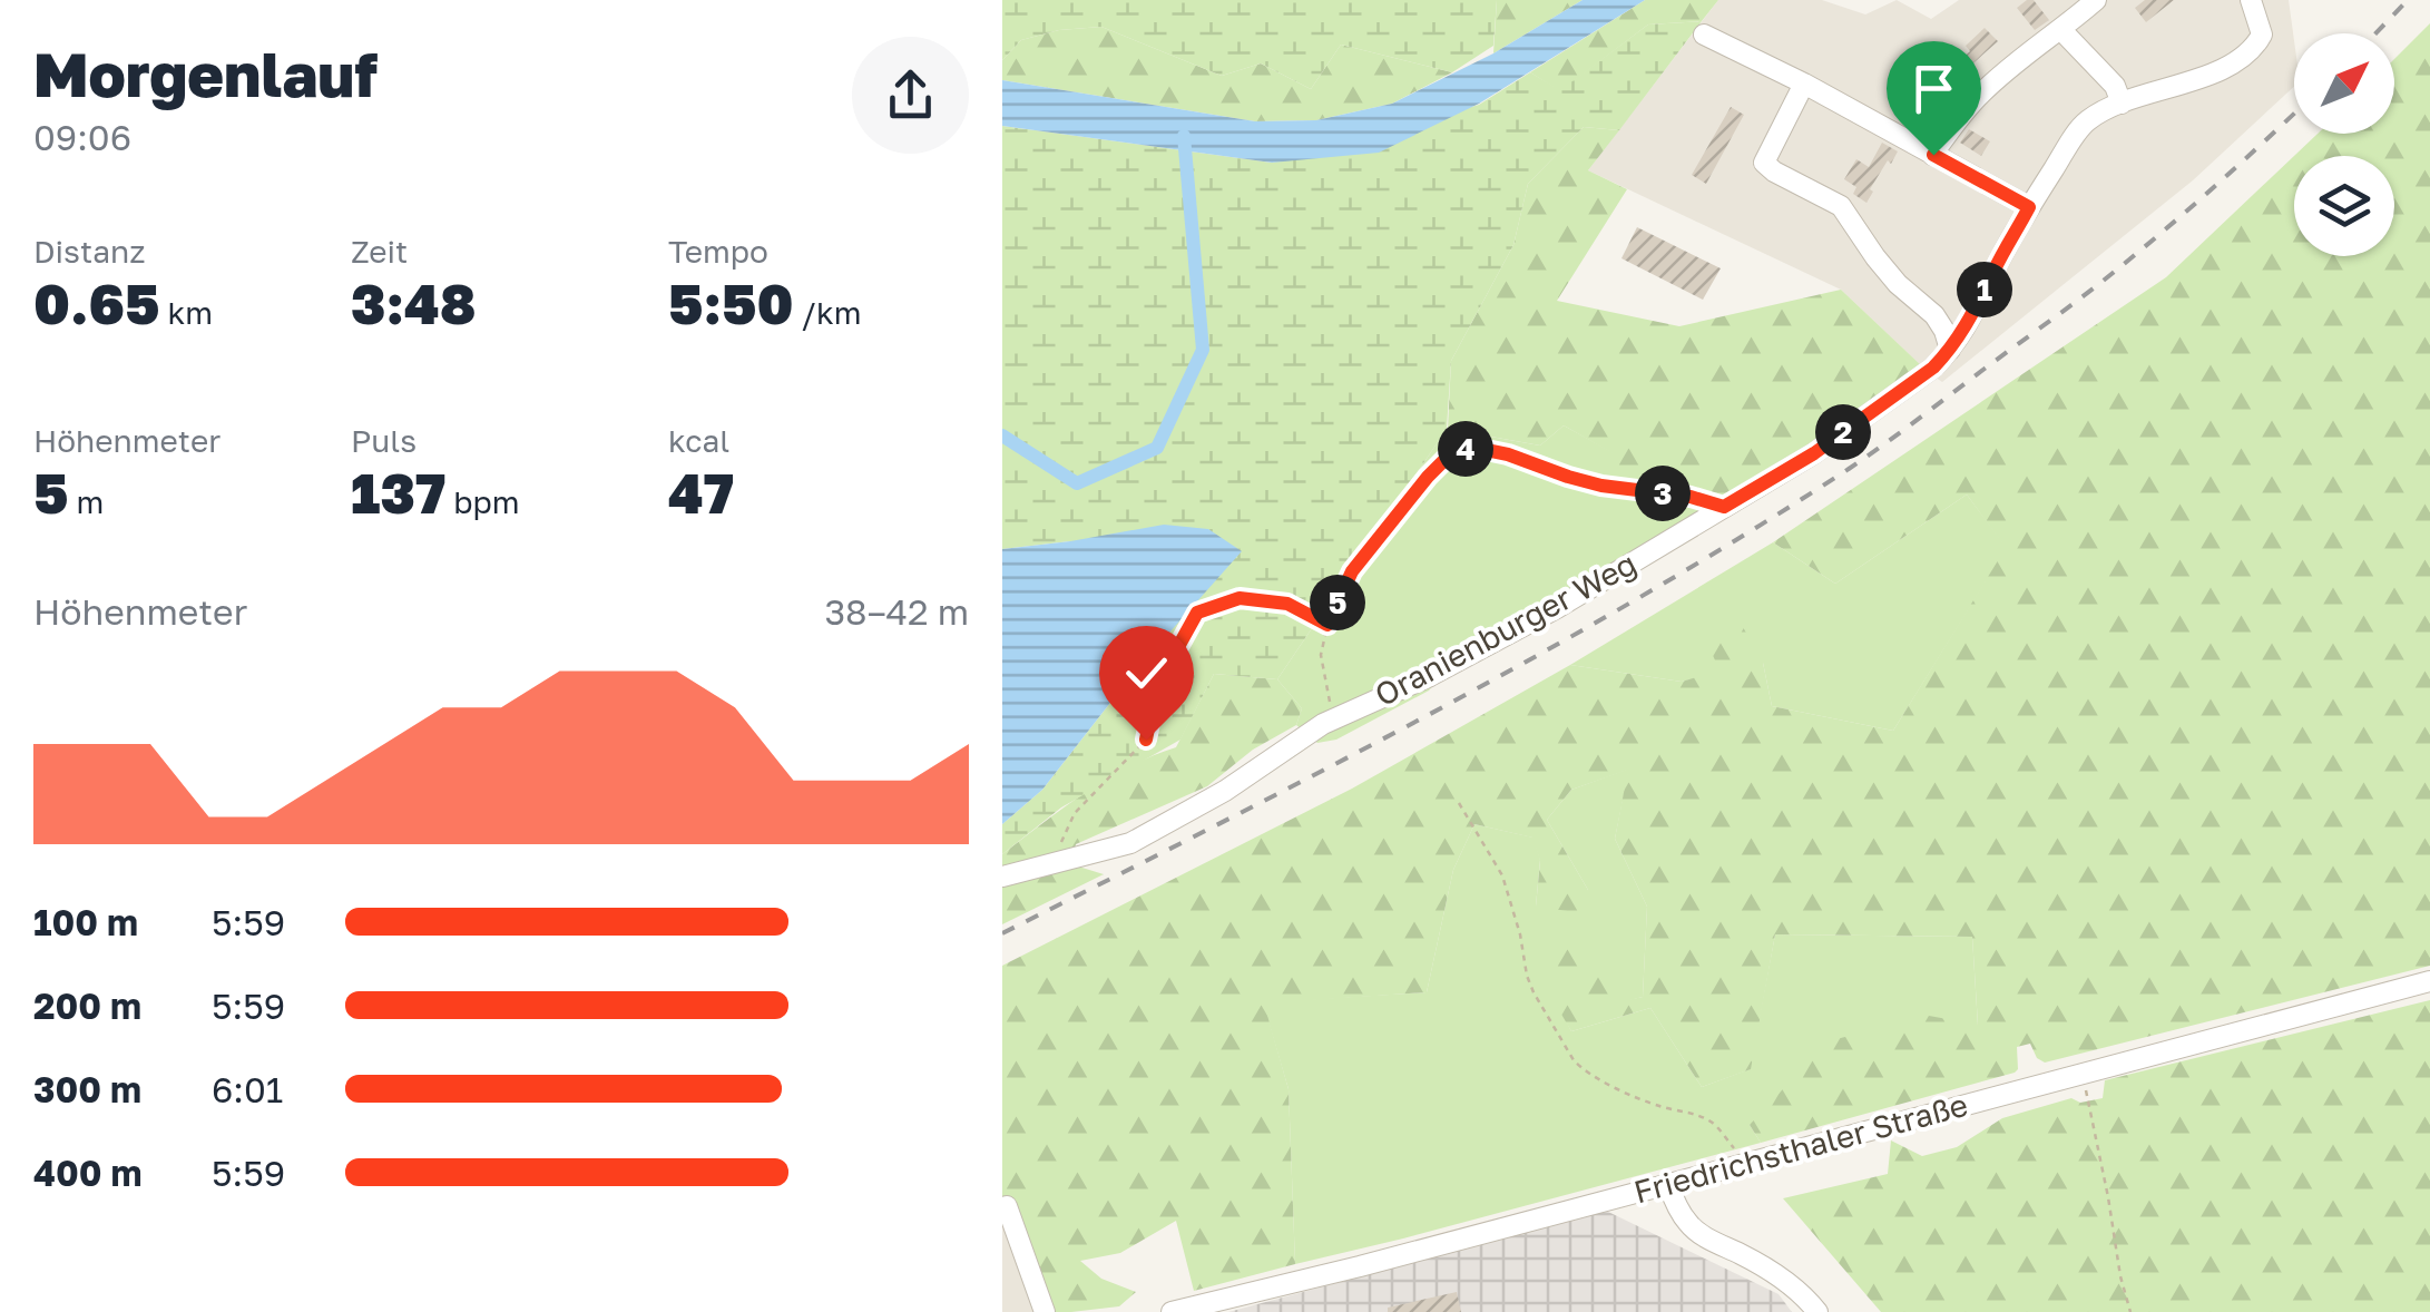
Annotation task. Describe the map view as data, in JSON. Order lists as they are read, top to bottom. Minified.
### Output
{"streets":{"street":["Oranienburger Weg","Friedrichsthaler Straße"]},"north":"top right","page":{"heading":["Morgenlauf","09:06"],"stats":[["Distanz","0.65 km"],["Zeit","3:48"],["Tempo","5:50 /km"],["Höhenmeter","5 m"],["Puls","137 bpm"],["kcal","47"]],"pins":["1","2","4","3","5"],"chart":["Höhenmeter","38–42 m"],"list":[{"name":"100 m","note":"5:59"},{"name":"200 m","note":"5:59"},{"name":"300 m","note":"6:01"},{"name":"400 m","note":"5:59"}]}}
